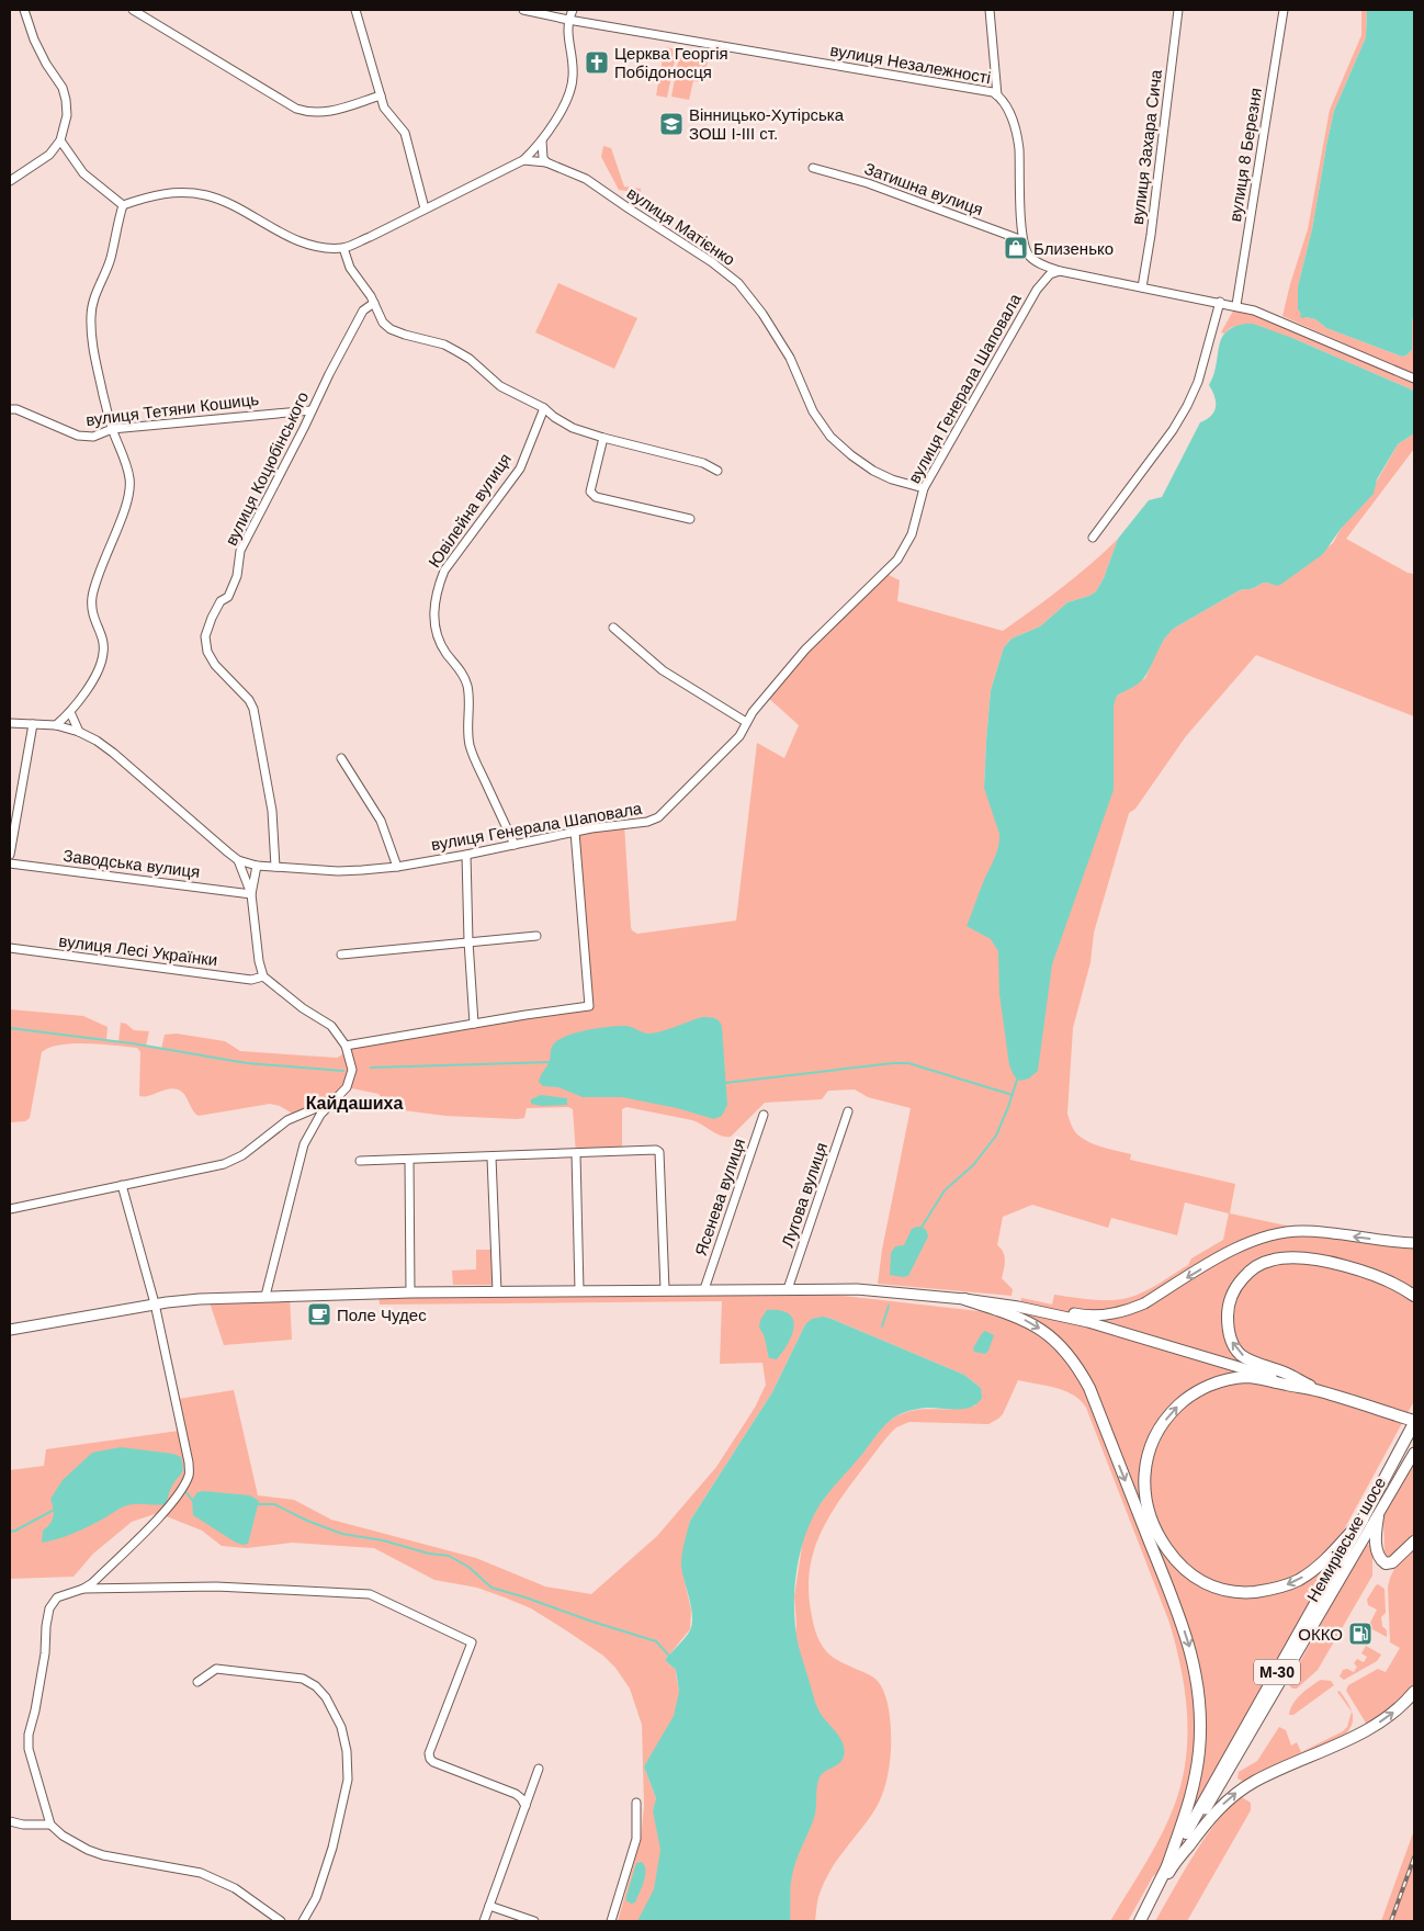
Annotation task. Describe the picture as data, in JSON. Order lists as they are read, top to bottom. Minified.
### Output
{"streets":{"highway":["М-30"],"main road":["Немирівське шосе"],"street":["вулиця Незалежності","вулиця Захара Сича","вулиця 8 Березня","Затишна вулиця","вулиця Матієнко","вулиця Генерала Шаповала","вулиця Тетяни Кошиць","вулиця Коцюбінського","Ювілейна вулиця","Заводська вулиця","вулиця Лесі Українки","Лугова вулиця","Ясенева вулиця"]},"crossings":[["вулиця Незалежності","Затишна вулиця"],["вулиця Матієнко","вулиця Генерала Шаповала"],["вулиця Генерала Шаповала","вулиця Коцюбінського"],["вулиця Генерала Шаповала","Ювілейна вулиця"],["вулиця Тетяни Кошиць","вулиця Коцюбінського"],["Немирівське шосе","М-30"]],"districts":["Кайдашиха"],"places":{"church":["Церква Георгія Побідоносця"],"school or university":["Вінницько-Хутірська ЗОШ І-ІІІ ст."],"shop":["Близенько"],"cafe":["Поле Чудес"],"fuel station":["ОККО"]}}
